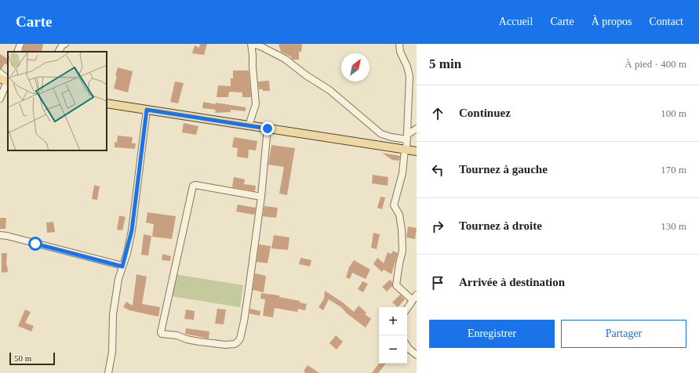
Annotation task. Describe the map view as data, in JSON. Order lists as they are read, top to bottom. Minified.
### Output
{"scale_bar":"50 m","north":"top right","page":{"header":"Carte","nav":["Accueil","Carte","À propos","Contact"],"heading":["5 min","À pied · 400 m"],"list":[["Continuez","100 m"],["Tournez à gauche","170 m"],["Tournez à droite","130 m"],"Arrivée à destination"],"map_buttons":["+","−"],"buttons":["Enregistrer","Partager"],"scale":"50 m"}}
